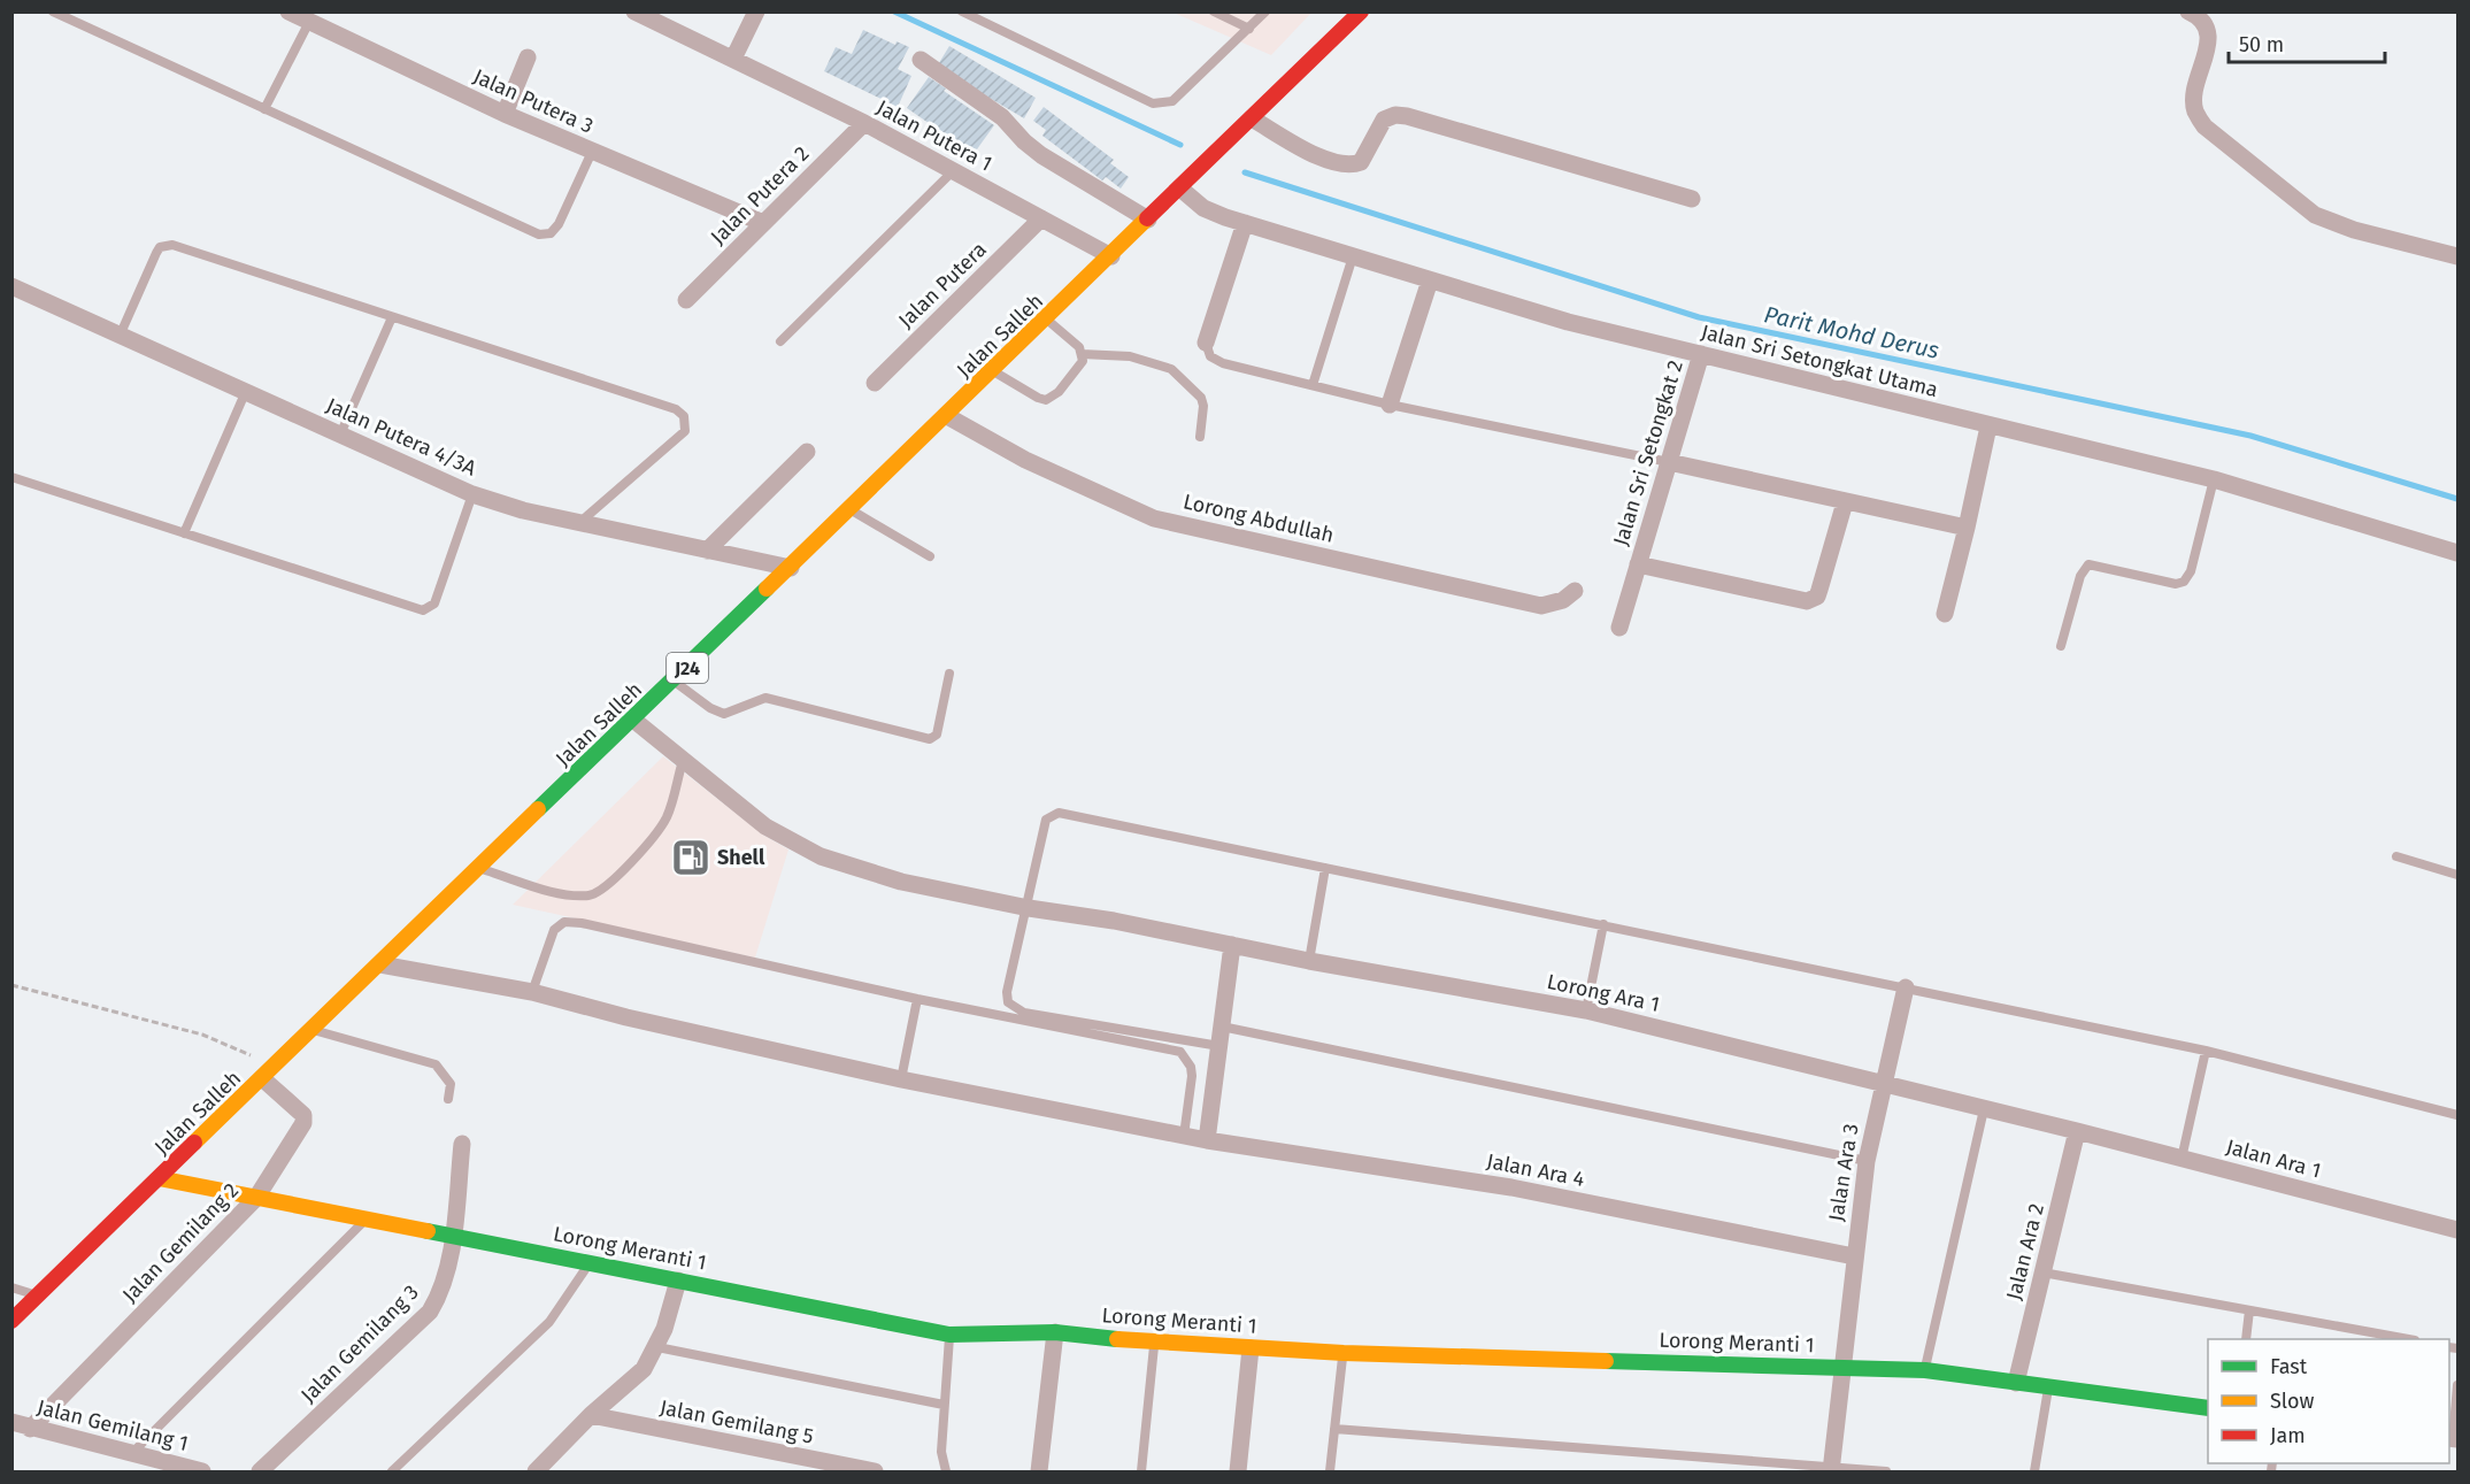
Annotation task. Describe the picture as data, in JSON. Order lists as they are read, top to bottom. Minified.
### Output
{"streets":{"street":["Jalan Putera 3","Jalan Putera 1","Jalan Putera 2","Jalan Putera","Jalan Salleh","Jalan Sri Setongkat Utama","Jalan Putera 4/3A","Jalan Sri Setongkat 2","Lorong Abdullah","J24","Lorong Ara 1","Jalan Ara 1","Jalan Ara 4","Jalan Ara 3","Jalan Gemilang 2","Lorong Meranti 1","Jalan Ara 2","Jalan Gemilang 3","Jalan Gemilang 5","Jalan Gemilang 1"]},"crossings":[["Jalan Putera 3","Jalan Putera 2"],["Jalan Putera 1","Jalan Putera 2"],["Jalan Putera 1","Jalan Putera"],["Jalan Putera 1","Jalan Salleh"],["Jalan Salleh","Jalan Sri Setongkat Utama"],["Jalan Salleh","Jalan Putera 4/3A"],["Jalan Salleh","Lorong Abdullah"],["Jalan Salleh","Lorong Ara 1"],["Jalan Salleh","Jalan Ara 4"],["Jalan Salleh","Jalan Gemilang 2"],["Jalan Salleh","Lorong Meranti 1"],["Jalan Sri Setongkat Utama","Jalan Sri Setongkat 2"],["Lorong Ara 1","Jalan Ara 1"],["Lorong Ara 1","Jalan Ara 3"],["Lorong Ara 1","Jalan Ara 2"],["Jalan Ara 1","Jalan Ara 2"],["Jalan Ara 4","Jalan Ara 3"],["Jalan Ara 3","Lorong Meranti 1"],["Jalan Gemilang 2","Lorong Meranti 1"],["Jalan Gemilang 2","Jalan Gemilang 1"],["Lorong Meranti 1","Jalan Ara 2"],["Lorong Meranti 1","Jalan Gemilang 3"]],"water":["Parit Mohd Derus"],"places":{"fuel station":["Shell"]},"legend":["Fast","Slow","Jam"],"scale_bar":"50 m"}
